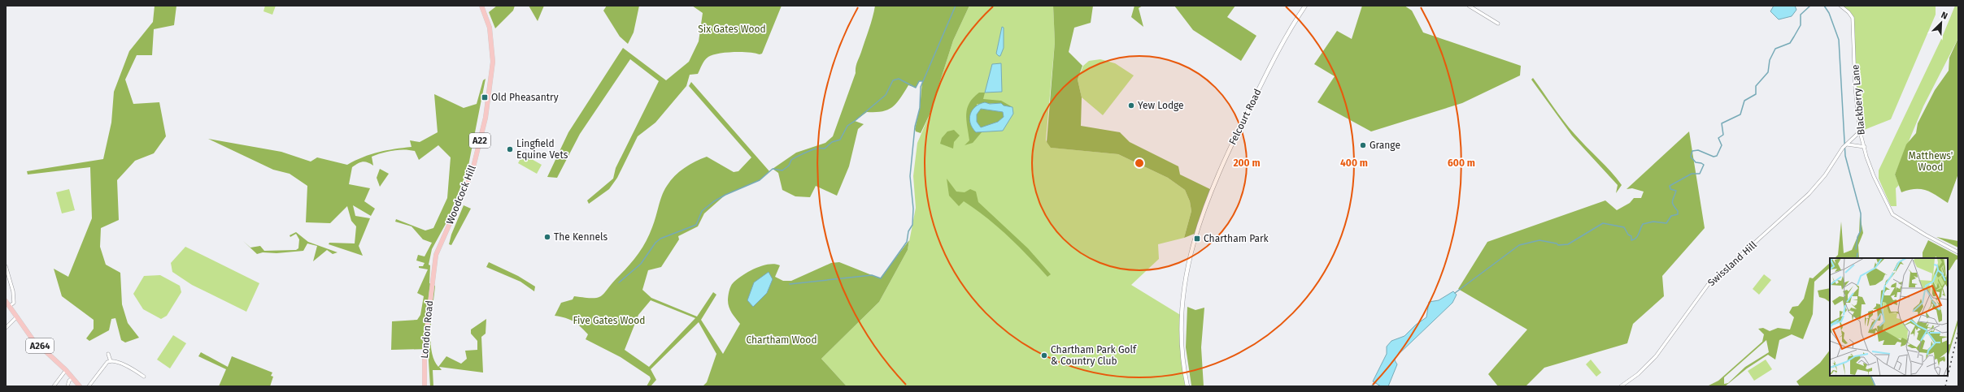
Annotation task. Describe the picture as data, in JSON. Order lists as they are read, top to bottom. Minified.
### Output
{"streets":{"highway":["A22","Woodcock Hill","London Road","A264"],"street":["Blackberry Lane","Felcourt Road","Swissland Hill"]},"crossings":[["Blackberry Lane","Swissland Hill"],["Woodcock Hill","London Road"]],"parks":["Six Gates Wood","Matthews' Wood","Five Gates Wood","Chartham Wood"],"places":{"transit":["Old Pheasantry","Chartham Park"],"other":["Yew Lodge","Grange","Lingfield Equine Vets","The Kennels","Chartham Park Golf & Country Club"]},"north":"top right","rings":["200 m","400 m","600 m"]}
